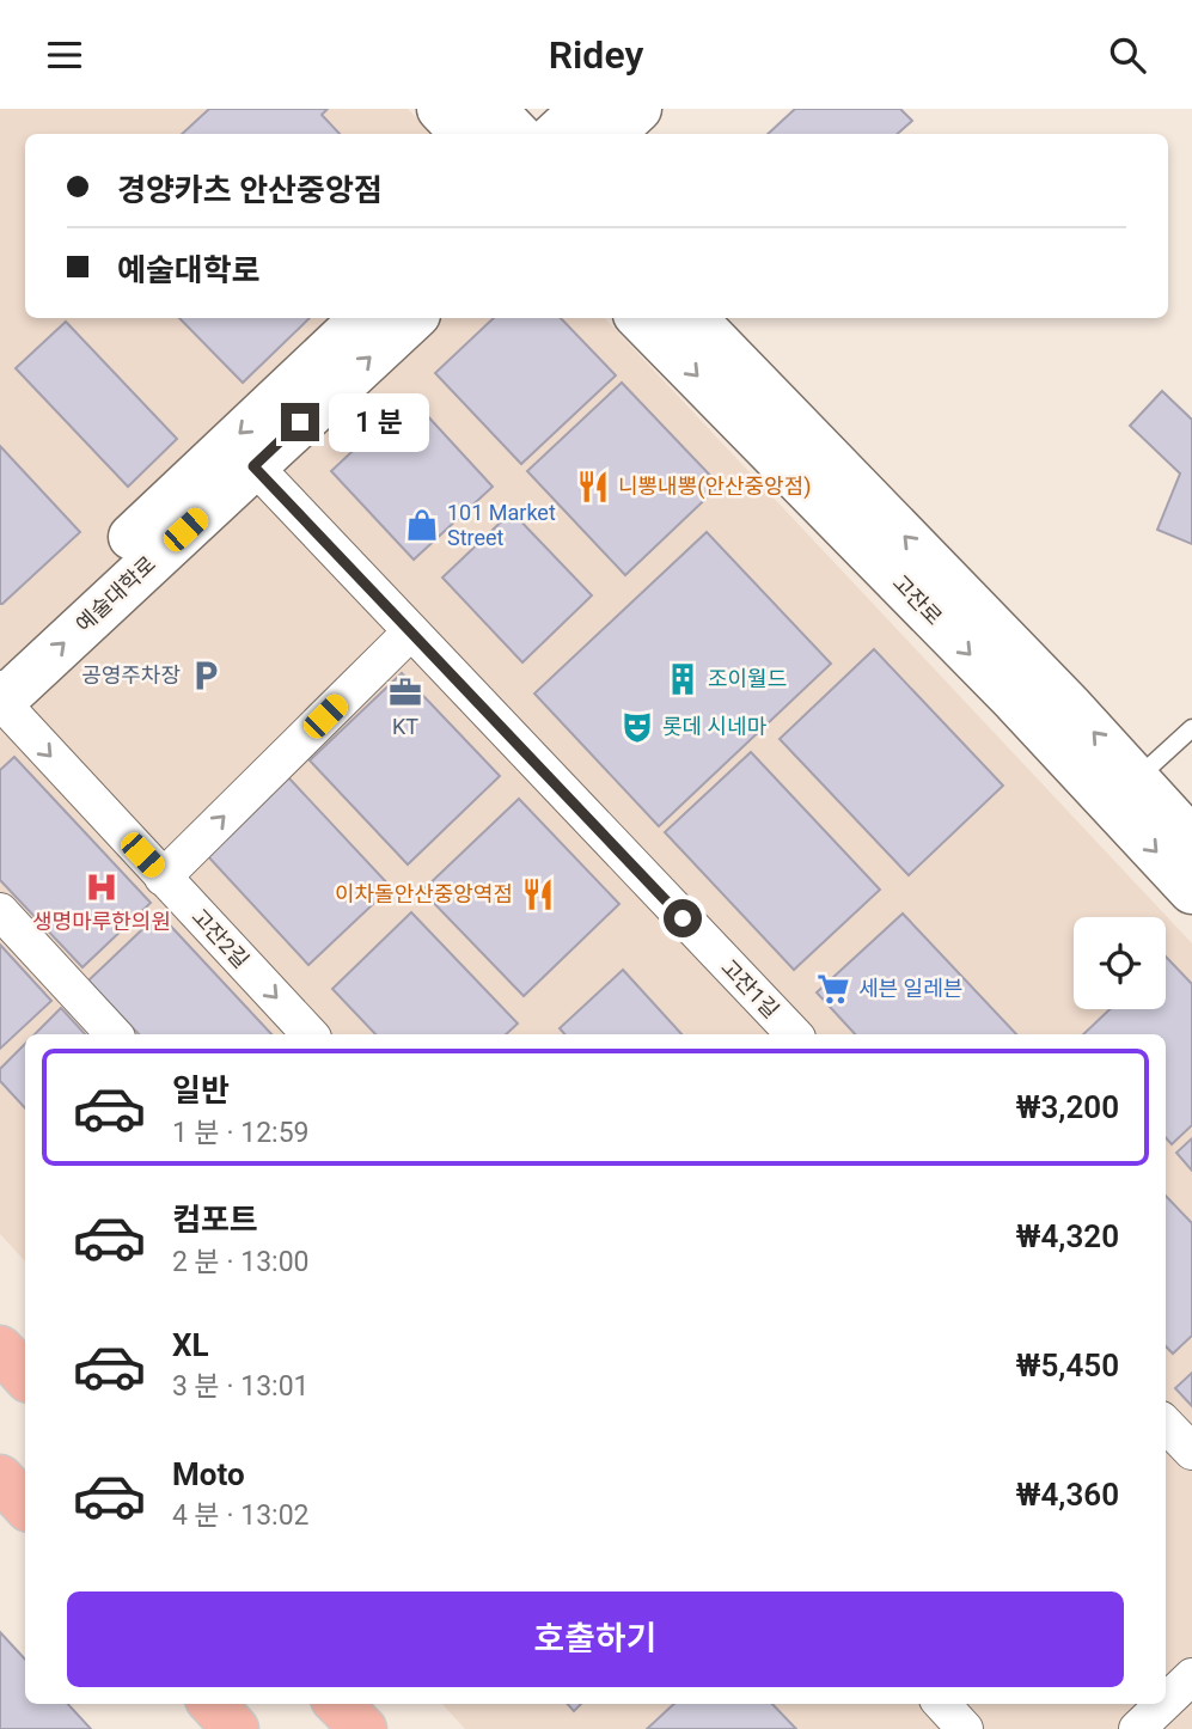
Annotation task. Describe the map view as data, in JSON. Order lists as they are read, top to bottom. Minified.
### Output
{"streets":{"street":["예술대학로","고잔로","고잔2길","고잔1길"]},"crossings":[["예술대학로","고잔2길"],["예술대학로","고잔1길"]],"places":{"restaurant":["니뽕내뽕(안산중앙점)","이차돌안산중앙역점"],"shop":["101 Market Street"],"parking":["공영주차장"],"building":["조이월드"],"office":["KT"],"theatre":["롯데 시네마"],"hospital":["생명마루한의원"],"supermarket":["세븐 일레븐"]},"page":{"header":"Ridey","banner":["경양카츠 안산중앙점","예술대학로"],"bubble":"1 분","list":[{"name":"일반","note":"1 분 · 12:59","value":"₩3,200"},{"name":"컴포트","note":"2 분 · 13:00","value":"₩4,320"},{"name":"XL","note":"3 분 · 13:01","value":"₩5,450"},{"name":"Moto","note":"4 분 · 13:02","value":"₩4,360"}],"buttons":"호출하기"}}
